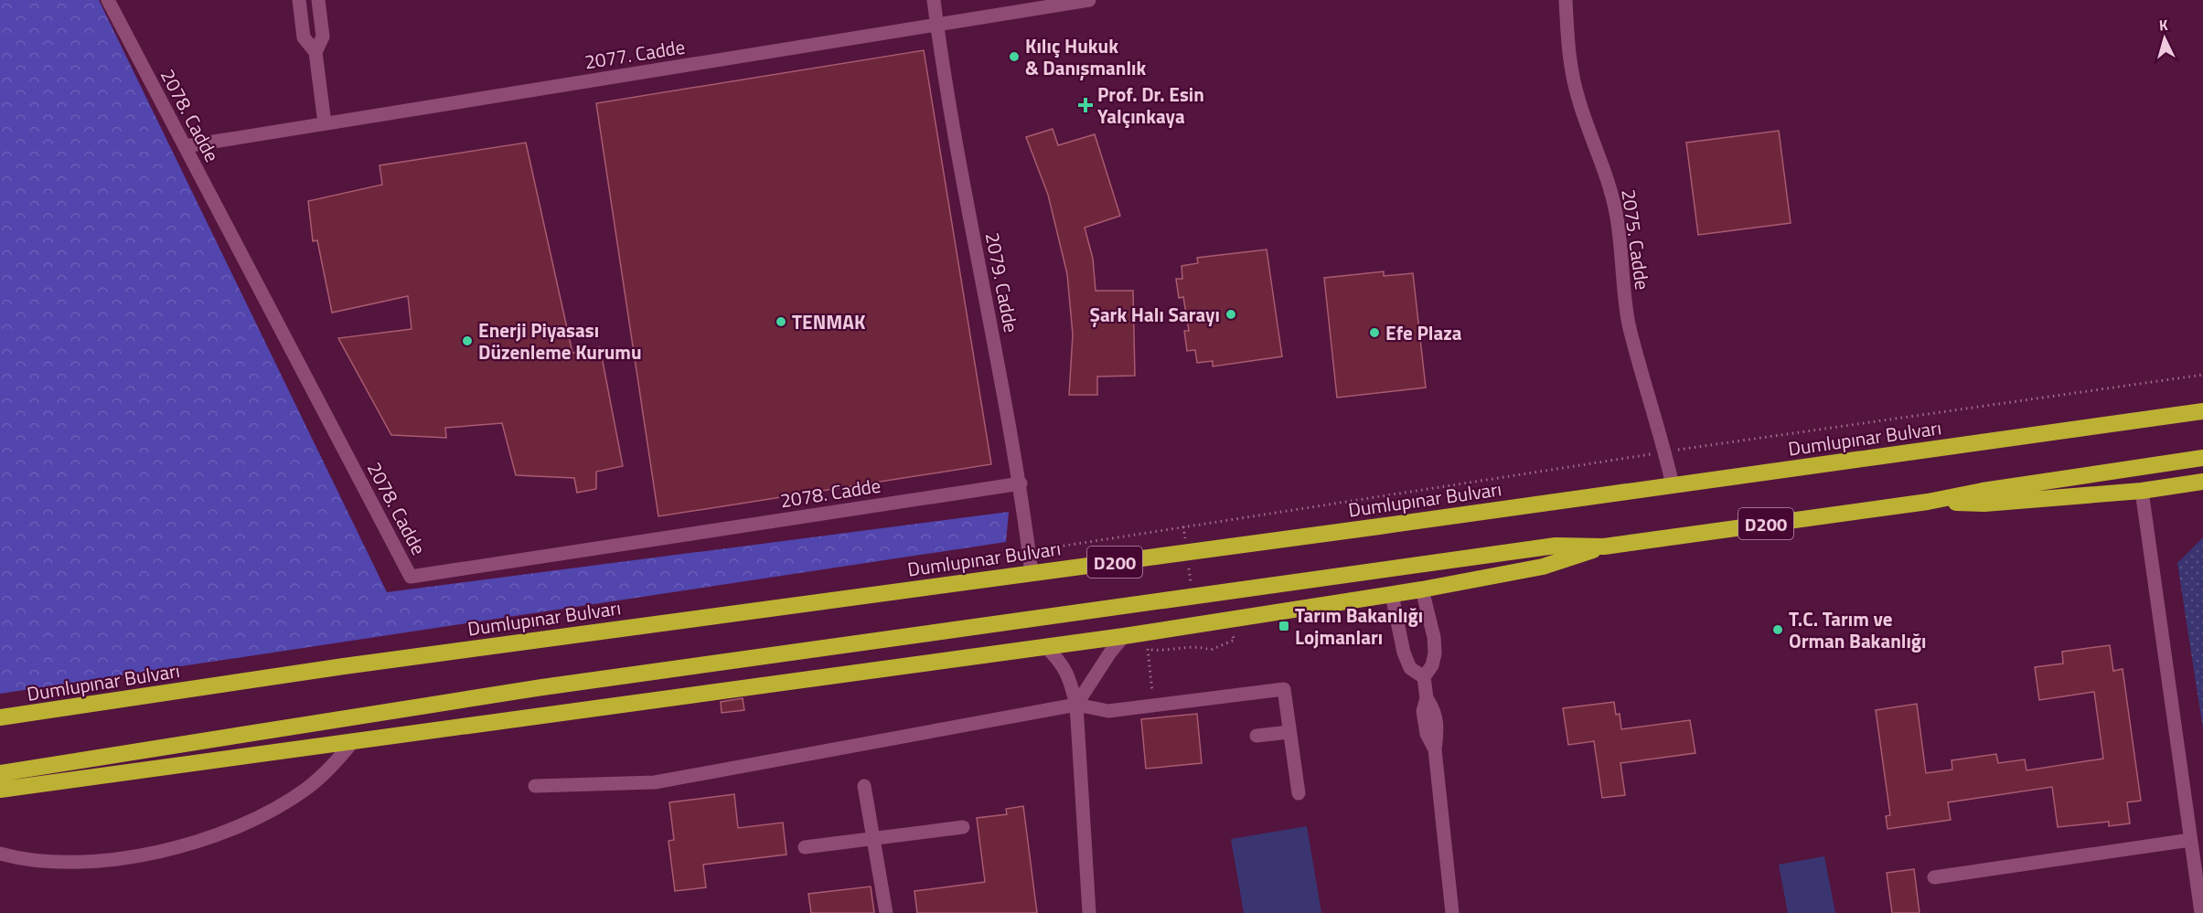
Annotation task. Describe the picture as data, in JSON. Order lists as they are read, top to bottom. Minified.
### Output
{"streets":{"highway":["Dumlupınar Bulvarı","D200"],"street":["2077. Cadde","2078. Cadde","2075. Cadde","2079. Cadde"]},"crossings":[["2077. Cadde","2078. Cadde"],["2077. Cadde","2079. Cadde"],["2078. Cadde","2079. Cadde"],["2075. Cadde","Dumlupınar Bulvarı"],["2079. Cadde","Dumlupınar Bulvarı"]],"places":{"other":["Kılıç Hukuk & Danışmanlık","Şark Halı Sarayı","TENMAK","Efe Plaza","Enerji Piyasası Düzenleme Kurumu","T.C. Tarım ve Orman Bakanlığı"],"health":["Prof. Dr. Esin Yalçınkaya"],"transit":["Tarım Bakanlığı Lojmanları"]},"north":"top"}
